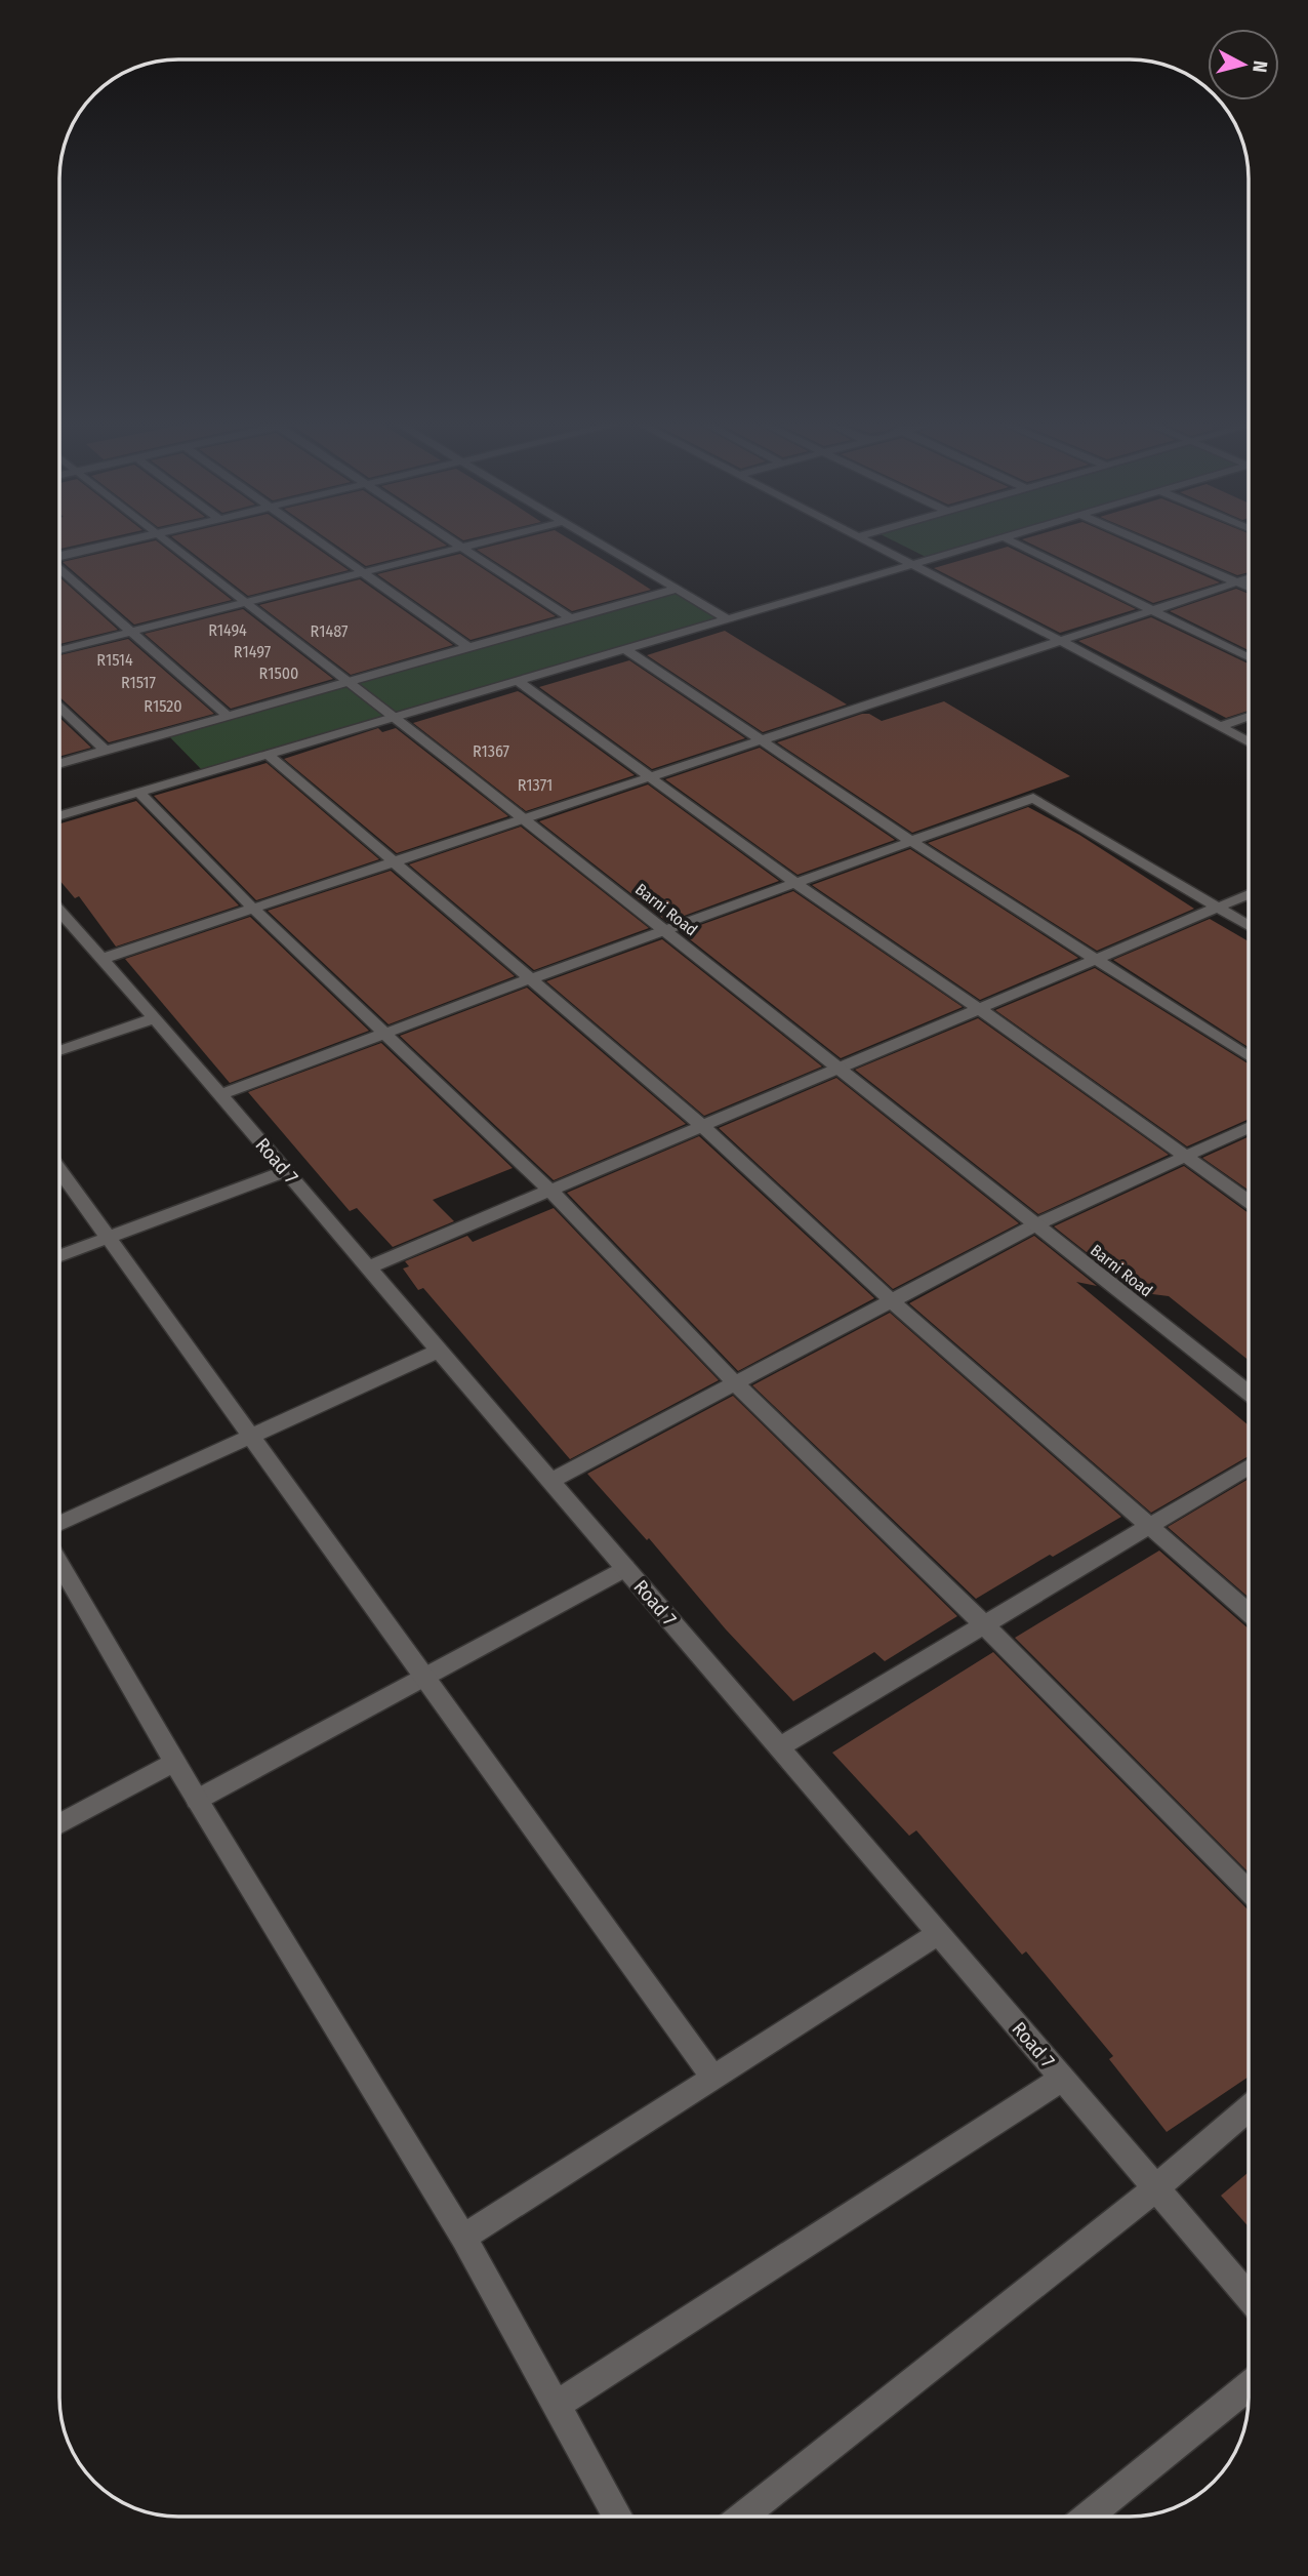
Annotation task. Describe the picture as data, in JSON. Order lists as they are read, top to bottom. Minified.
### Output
{"streets":{"street":["Barni Road","Road 7"]},"house_numbers":["R1494","R1487","R1497","R1514","R1500","R1517","R1520","R1367","R1371"],"north":"right"}
